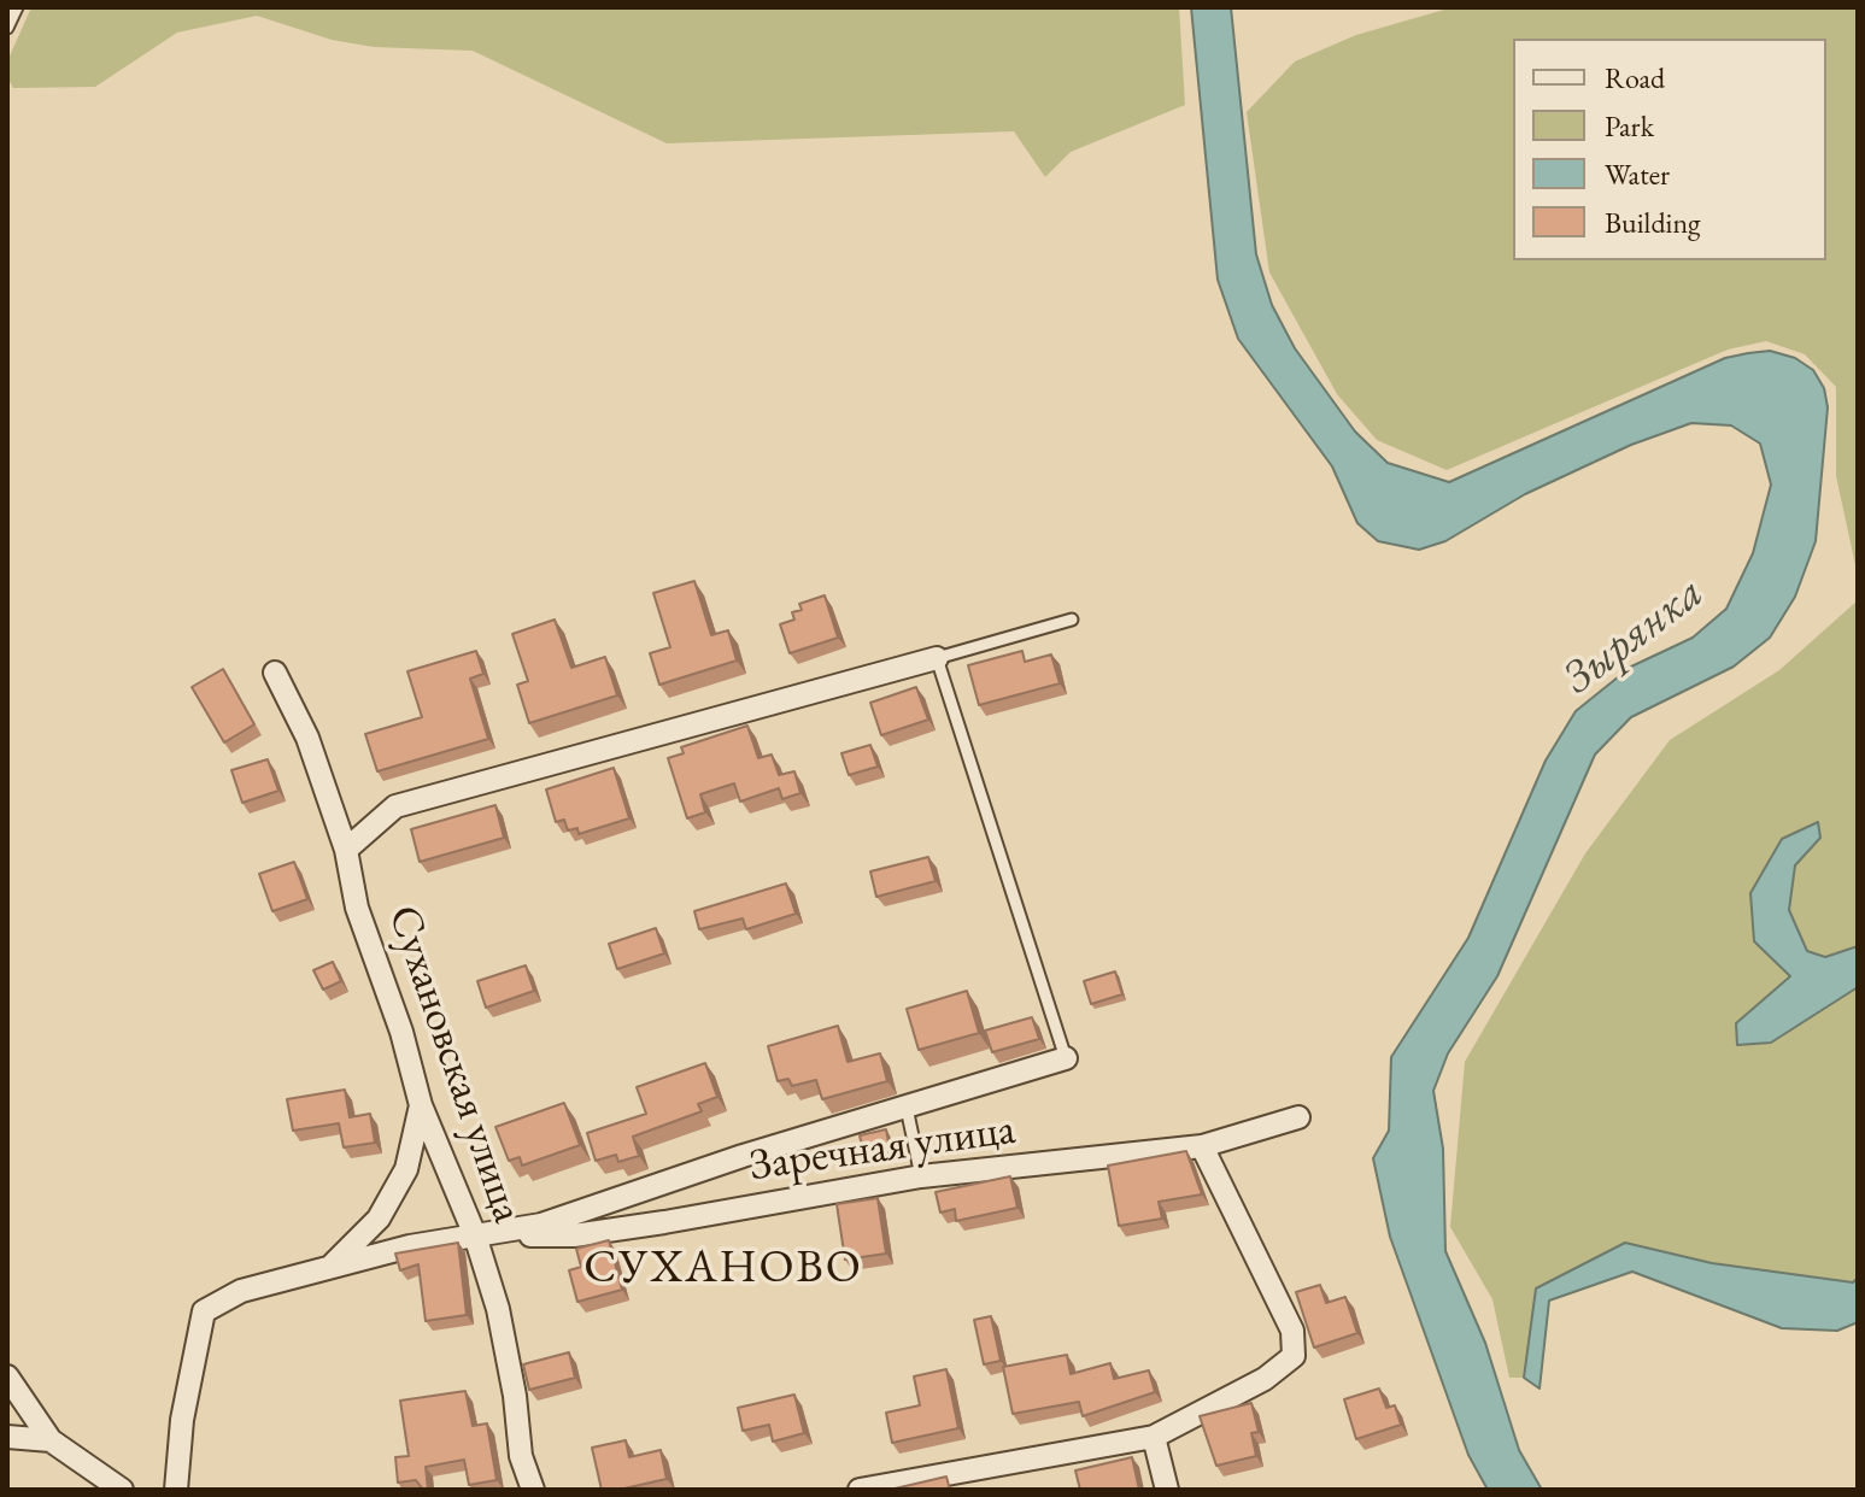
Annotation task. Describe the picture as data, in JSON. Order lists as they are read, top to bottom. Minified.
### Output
{"streets":{"street":["Сухановская улица","Заречная улица"]},"crossings":[["Сухановская улица","Заречная улица"]],"districts":["СУХАНОВО"],"water":["Зырянка"],"legend":["Road","Park","Water","Building"]}
